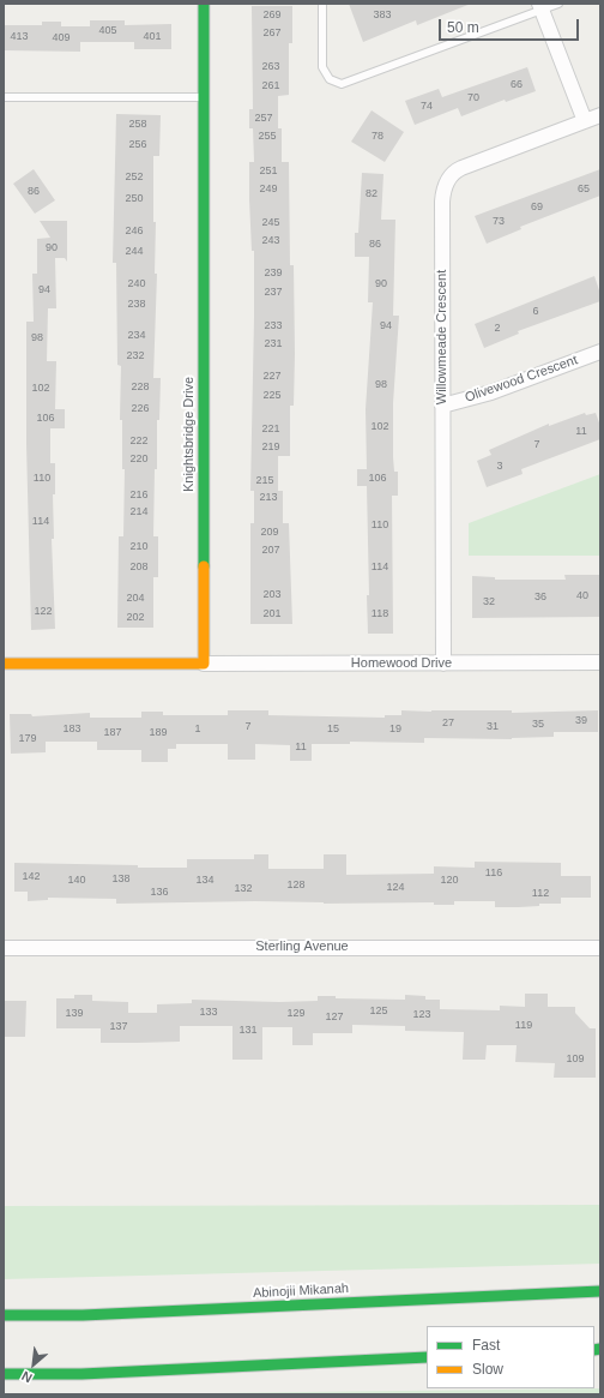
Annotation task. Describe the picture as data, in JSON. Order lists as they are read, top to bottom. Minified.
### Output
{"streets":{"main road":["Knightsbridge Drive","Abinojii Mikanah"],"street":["Willowmeade Crescent","Olivewood Crescent","Homewood Drive","Sterling Avenue"]},"crossings":[["Willowmeade Crescent","Olivewood Crescent"],["Willowmeade Crescent","Homewood Drive"],["Knightsbridge Drive","Homewood Drive"]],"house_numbers":["269","383","405","267","413","401","409","263","66","261","70","74","257","258","255","78","256","251","252","249","65","86","82","250","69","73","245","246","243","86","90","244","239","240","90","94","237","238","6","233","94","2","234","98","231","232","227","98","228","102","225","226","106","102","221","11","222","7","219","220","3","110","106","215","216","213","214","114","110","209","210","207","208","114","203","40","36","204","32","122","201","118","202","39","27","35","7","31","183","1","15","19","187","189","179","11","116","142","138","140","134","120","128","124","132","136","112","125","133","139","129","123","127","119","137","131","109"],"legend":["Fast","Slow"],"scale_bar":"50 m","north":"bottom left"}
